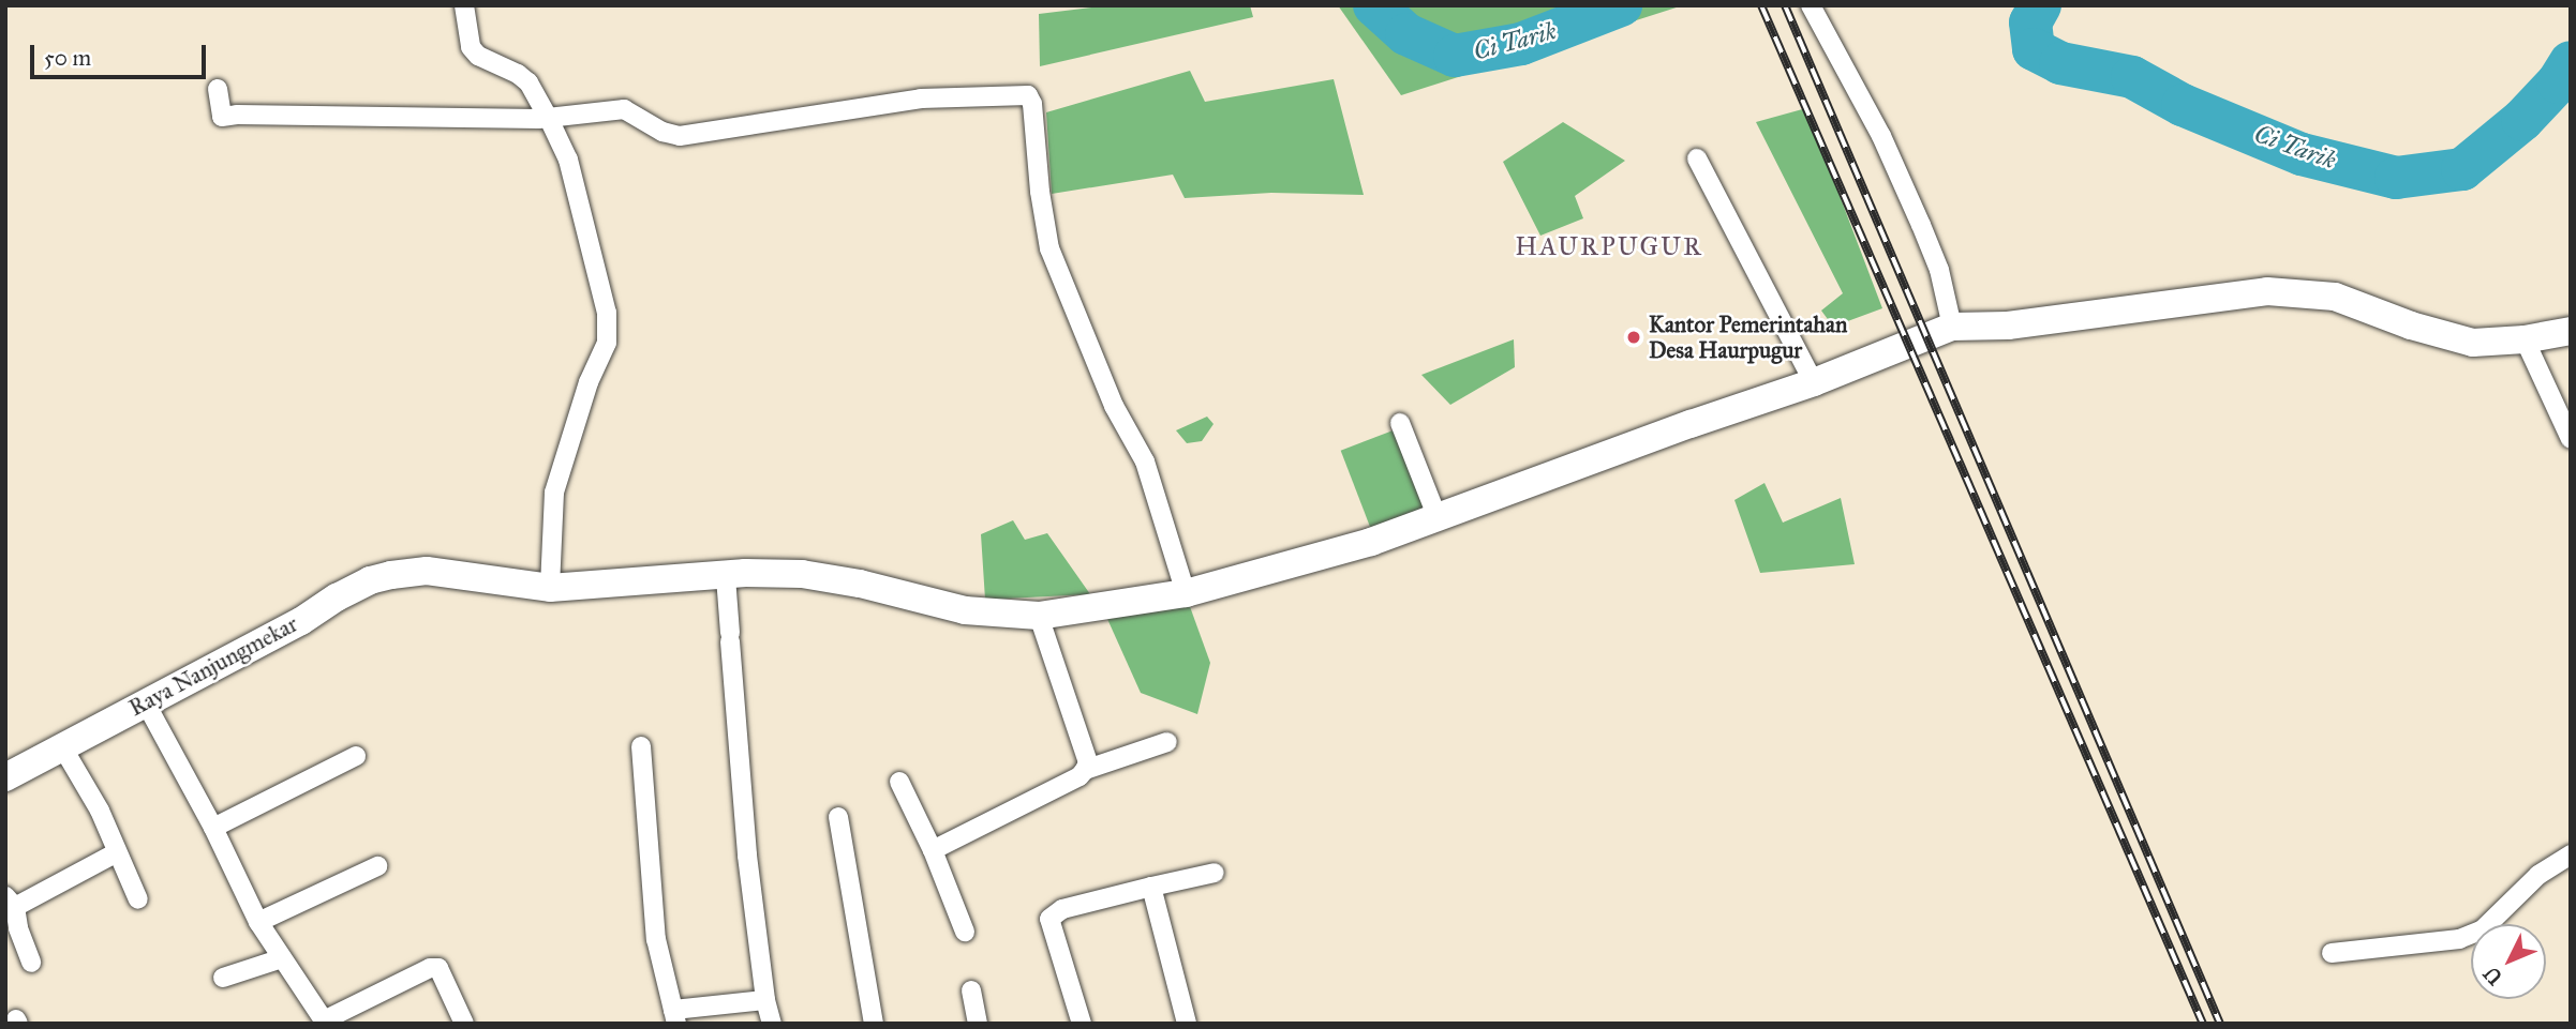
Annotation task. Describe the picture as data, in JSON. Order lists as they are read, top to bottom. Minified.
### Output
{"streets":{"main road":["Raya Nanjungmekar"]},"districts":["HAURPUGUR"],"water":["Ci Tarik"],"places":["Kantor Pemerintahan Desa Haurpugur"],"scale_bar":"50 m","north":"bottom left"}
